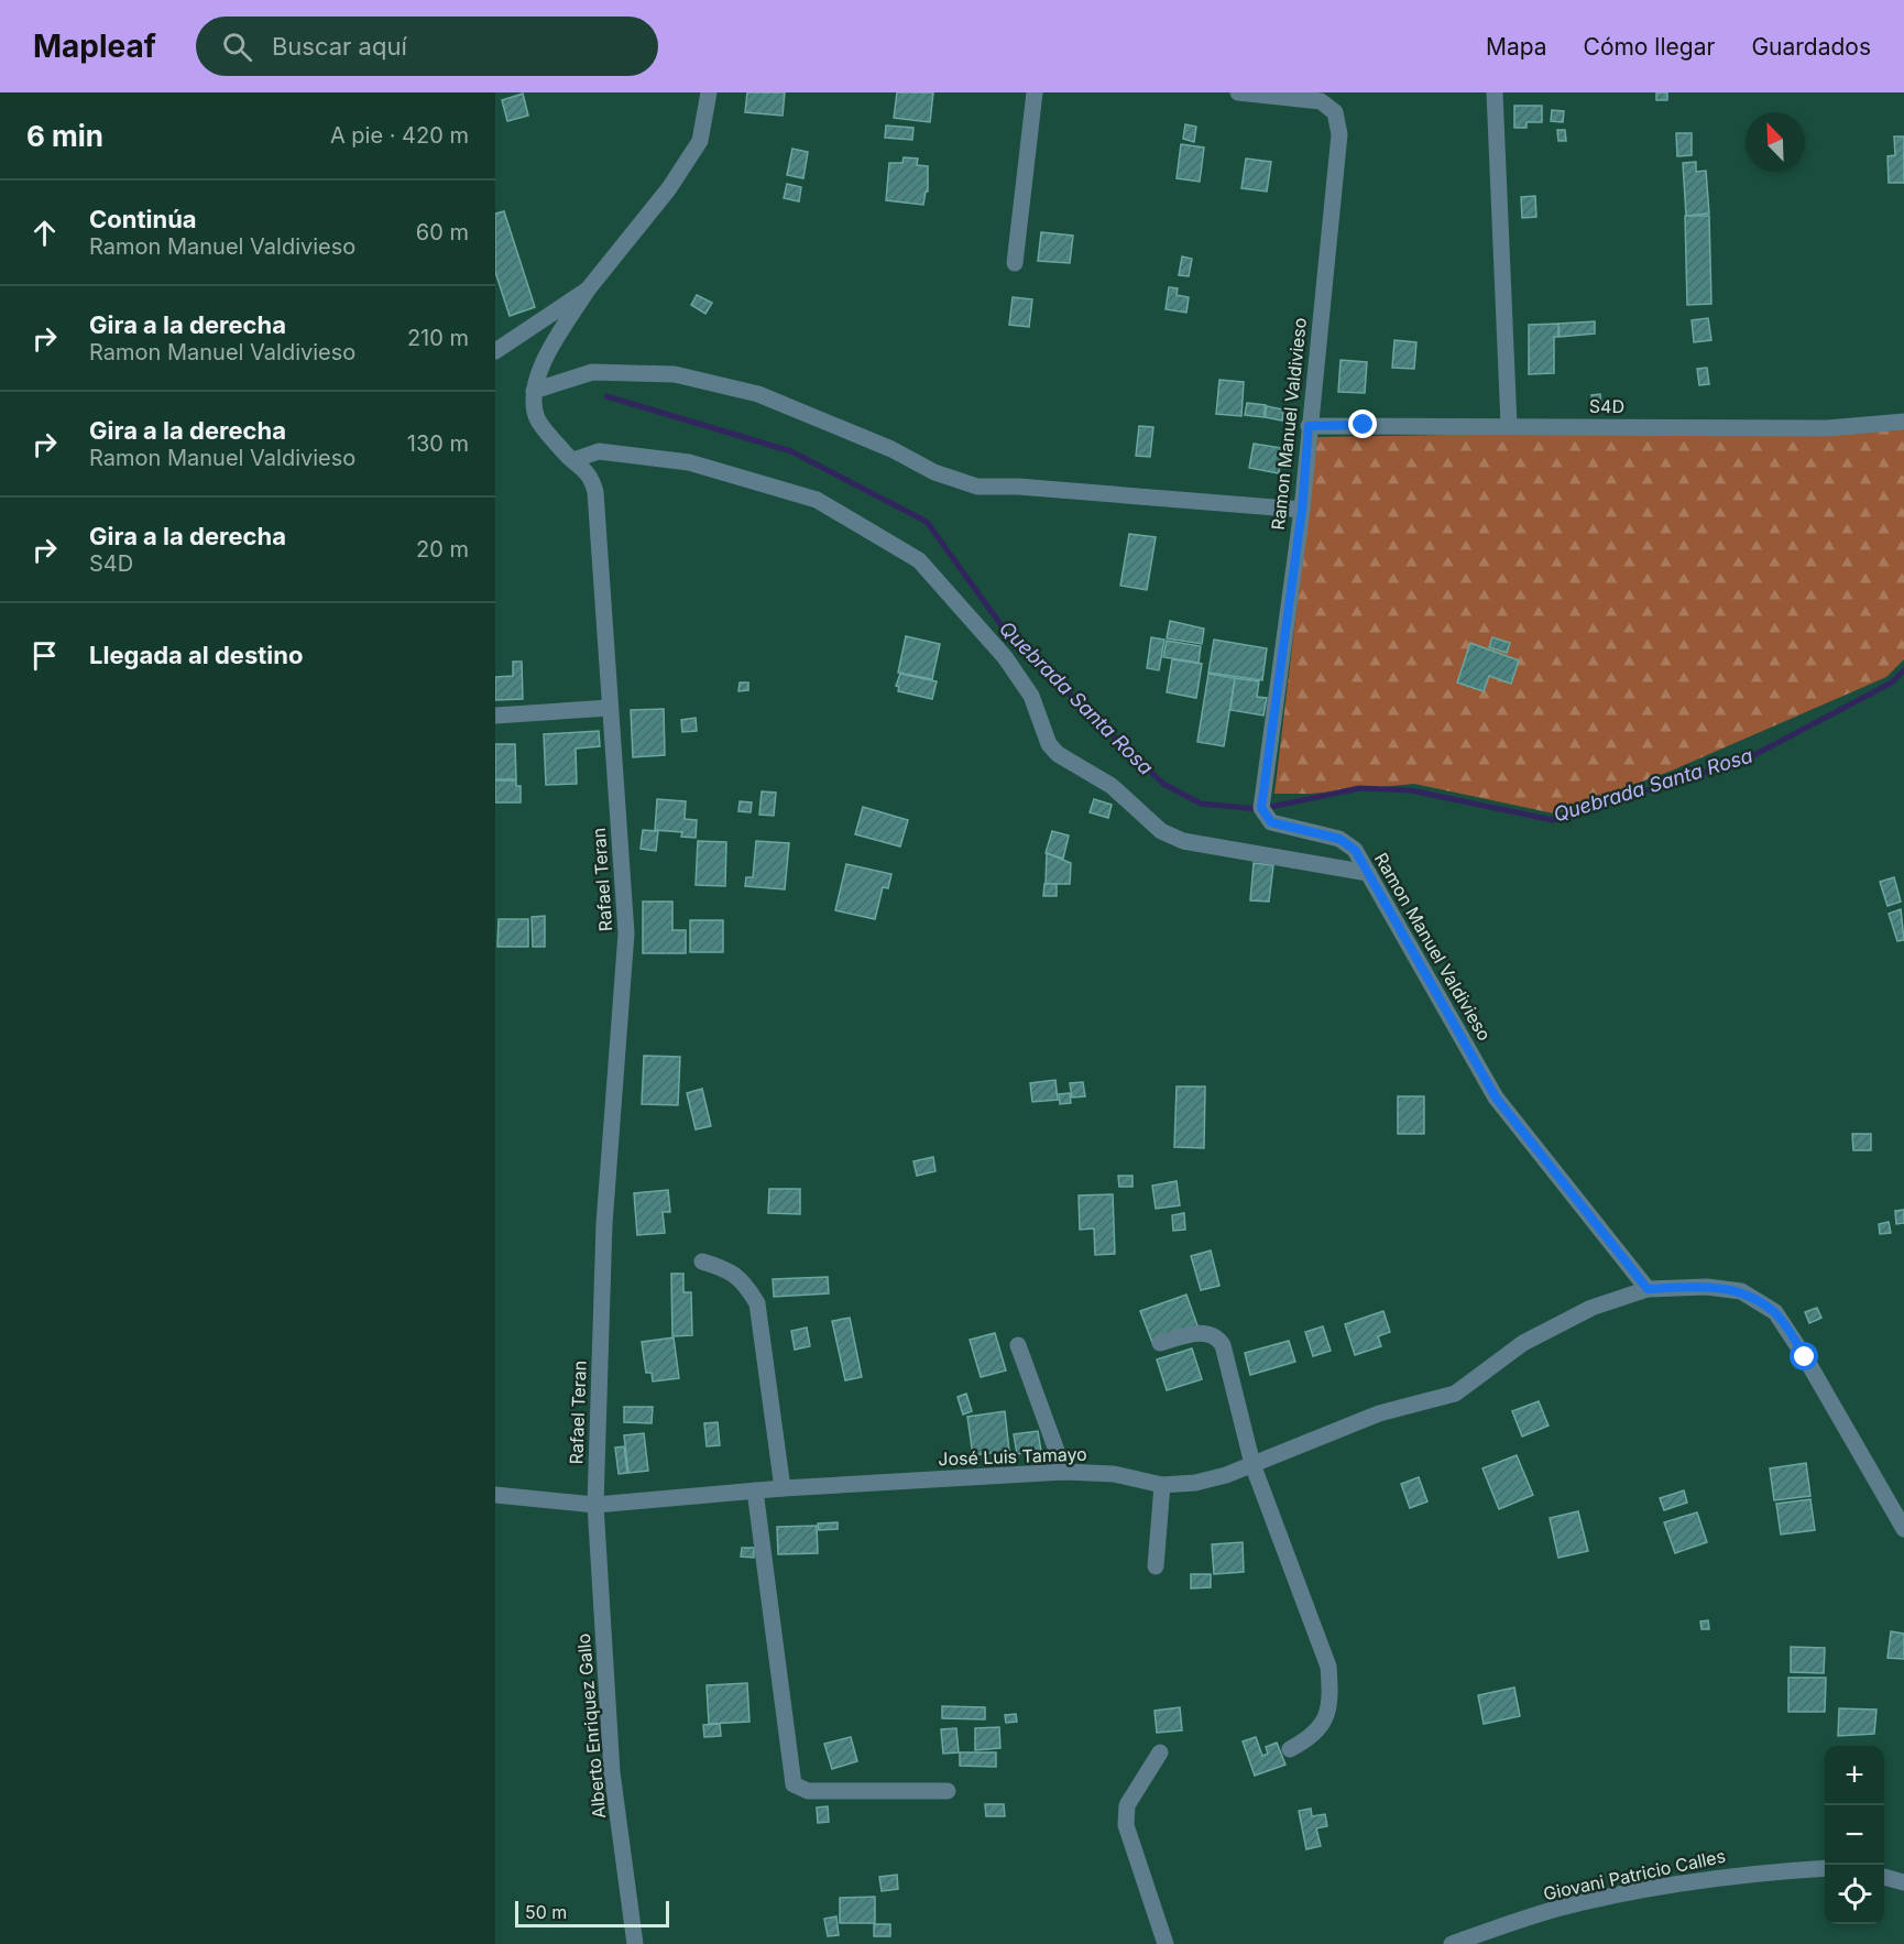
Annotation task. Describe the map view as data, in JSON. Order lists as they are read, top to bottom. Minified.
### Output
{"streets":{"street":["S4D","Ramon Manuel Valdivieso","Rafael Teran","José Luis Tamayo","Alberto Enriquez Gallo","Giovani Patricio Calles"]},"crossings":[["S4D","Ramon Manuel Valdivieso"],["Ramon Manuel Valdivieso","José Luis Tamayo"],["Rafael Teran","José Luis Tamayo"],["Rafael Teran","Alberto Enriquez Gallo"],["José Luis Tamayo","Alberto Enriquez Gallo"]],"water":["Quebrada Santa Rosa"],"scale_bar":"50 m","north":"top left","page":{"header":"Mapleaf","search":"Buscar aquí","nav":["Mapa","Cómo llegar","Guardados"],"heading":["6 min","A pie · 420 m"],"list":[["Continúa","Ramon Manuel Valdivieso","60 m"],["Gira a la derecha","Ramon Manuel Valdivieso","210 m"],["Gira a la derecha","Ramon Manuel Valdivieso","130 m"],["Gira a la derecha","S4D","20 m"],"Llegada al destino"],"map_buttons":["+","−"],"scale":"50 m"}}
